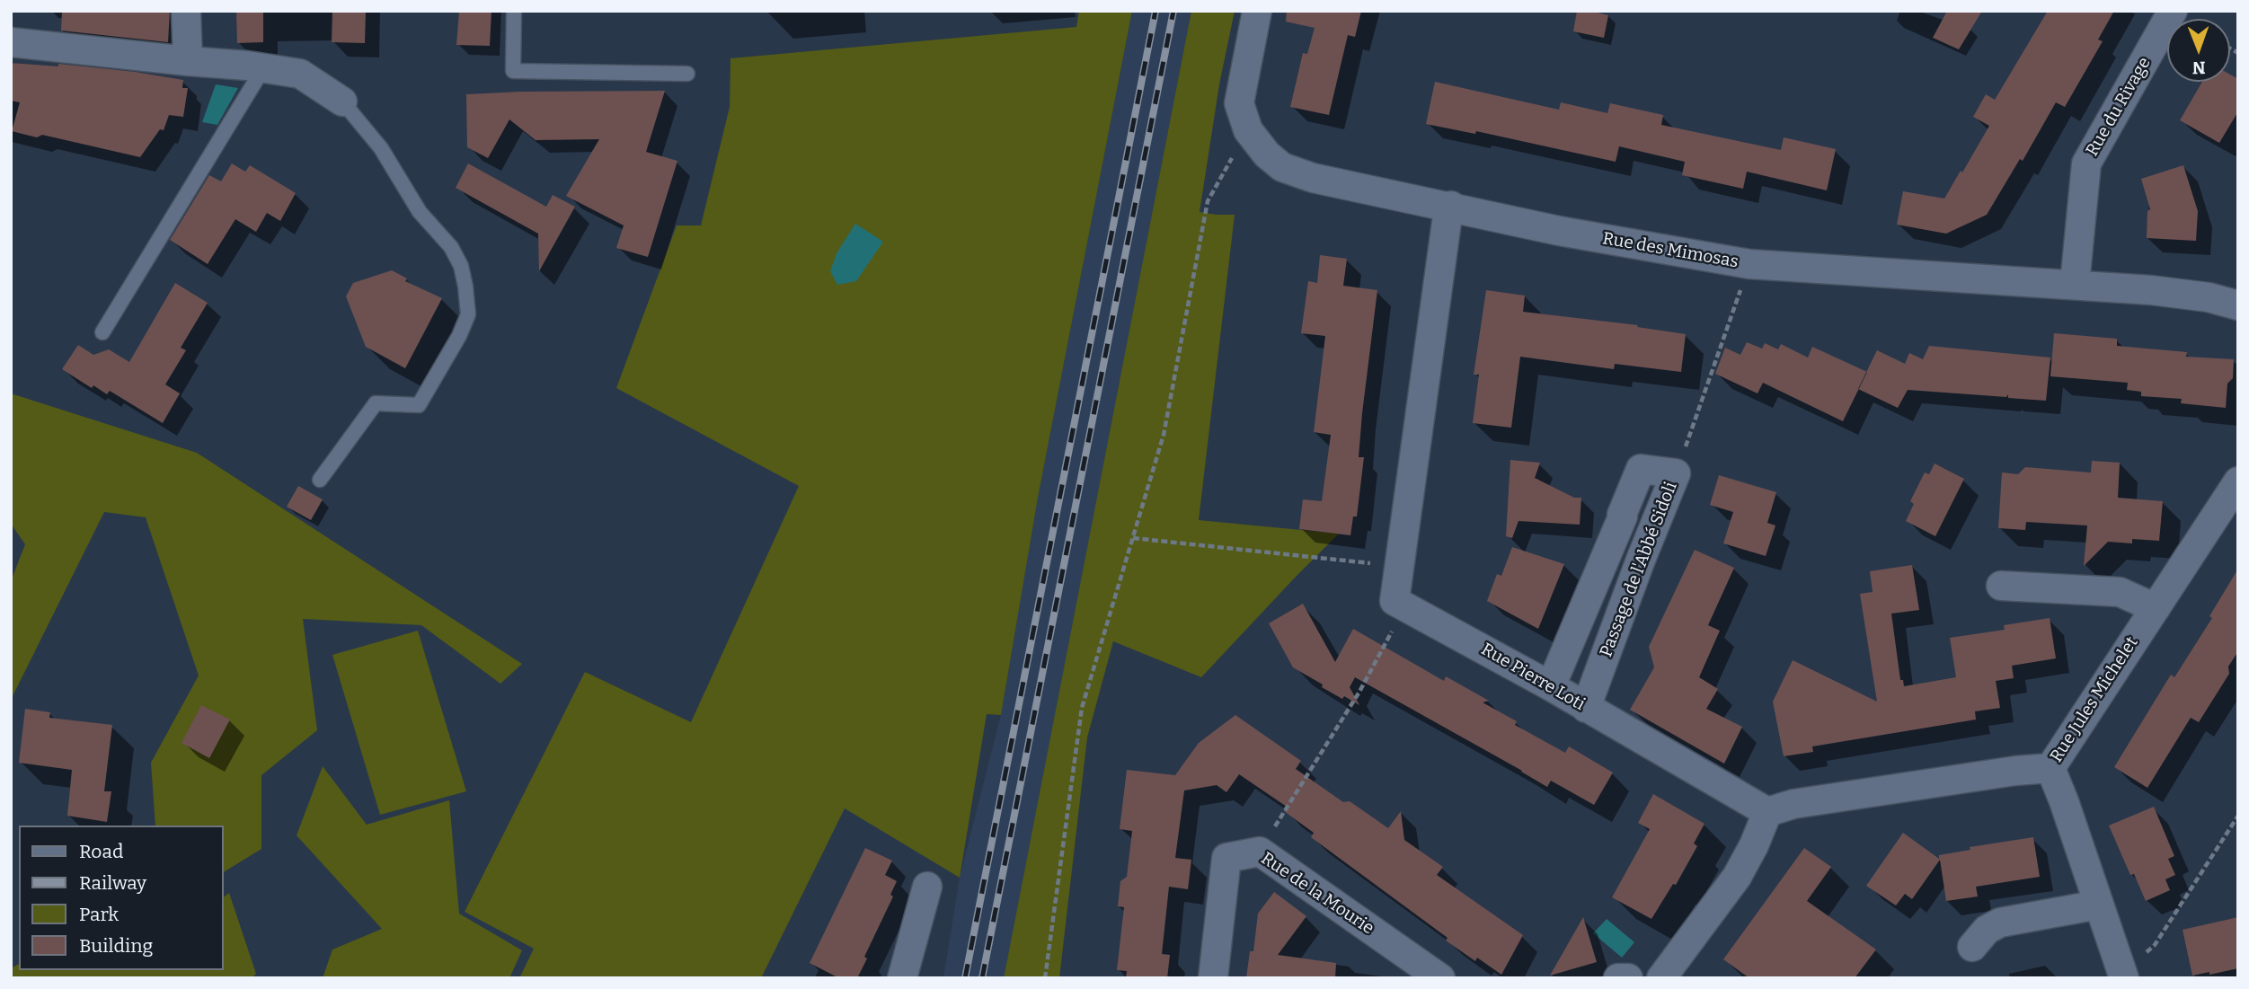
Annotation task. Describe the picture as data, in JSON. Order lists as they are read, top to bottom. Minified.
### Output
{"streets":{"street":["Rue du Rivage","Rue des Mimosas","Passage de l'Abbé Sidoli","Rue Pierre Loti","Rue Jules Michelet","Rue de la Mourie"]},"crossings":[["Rue du Rivage","Rue des Mimosas"],["Passage de l'Abbé Sidoli","Rue Pierre Loti"]],"legend":["Road","Railway","Park","Building"],"north":"bottom"}
